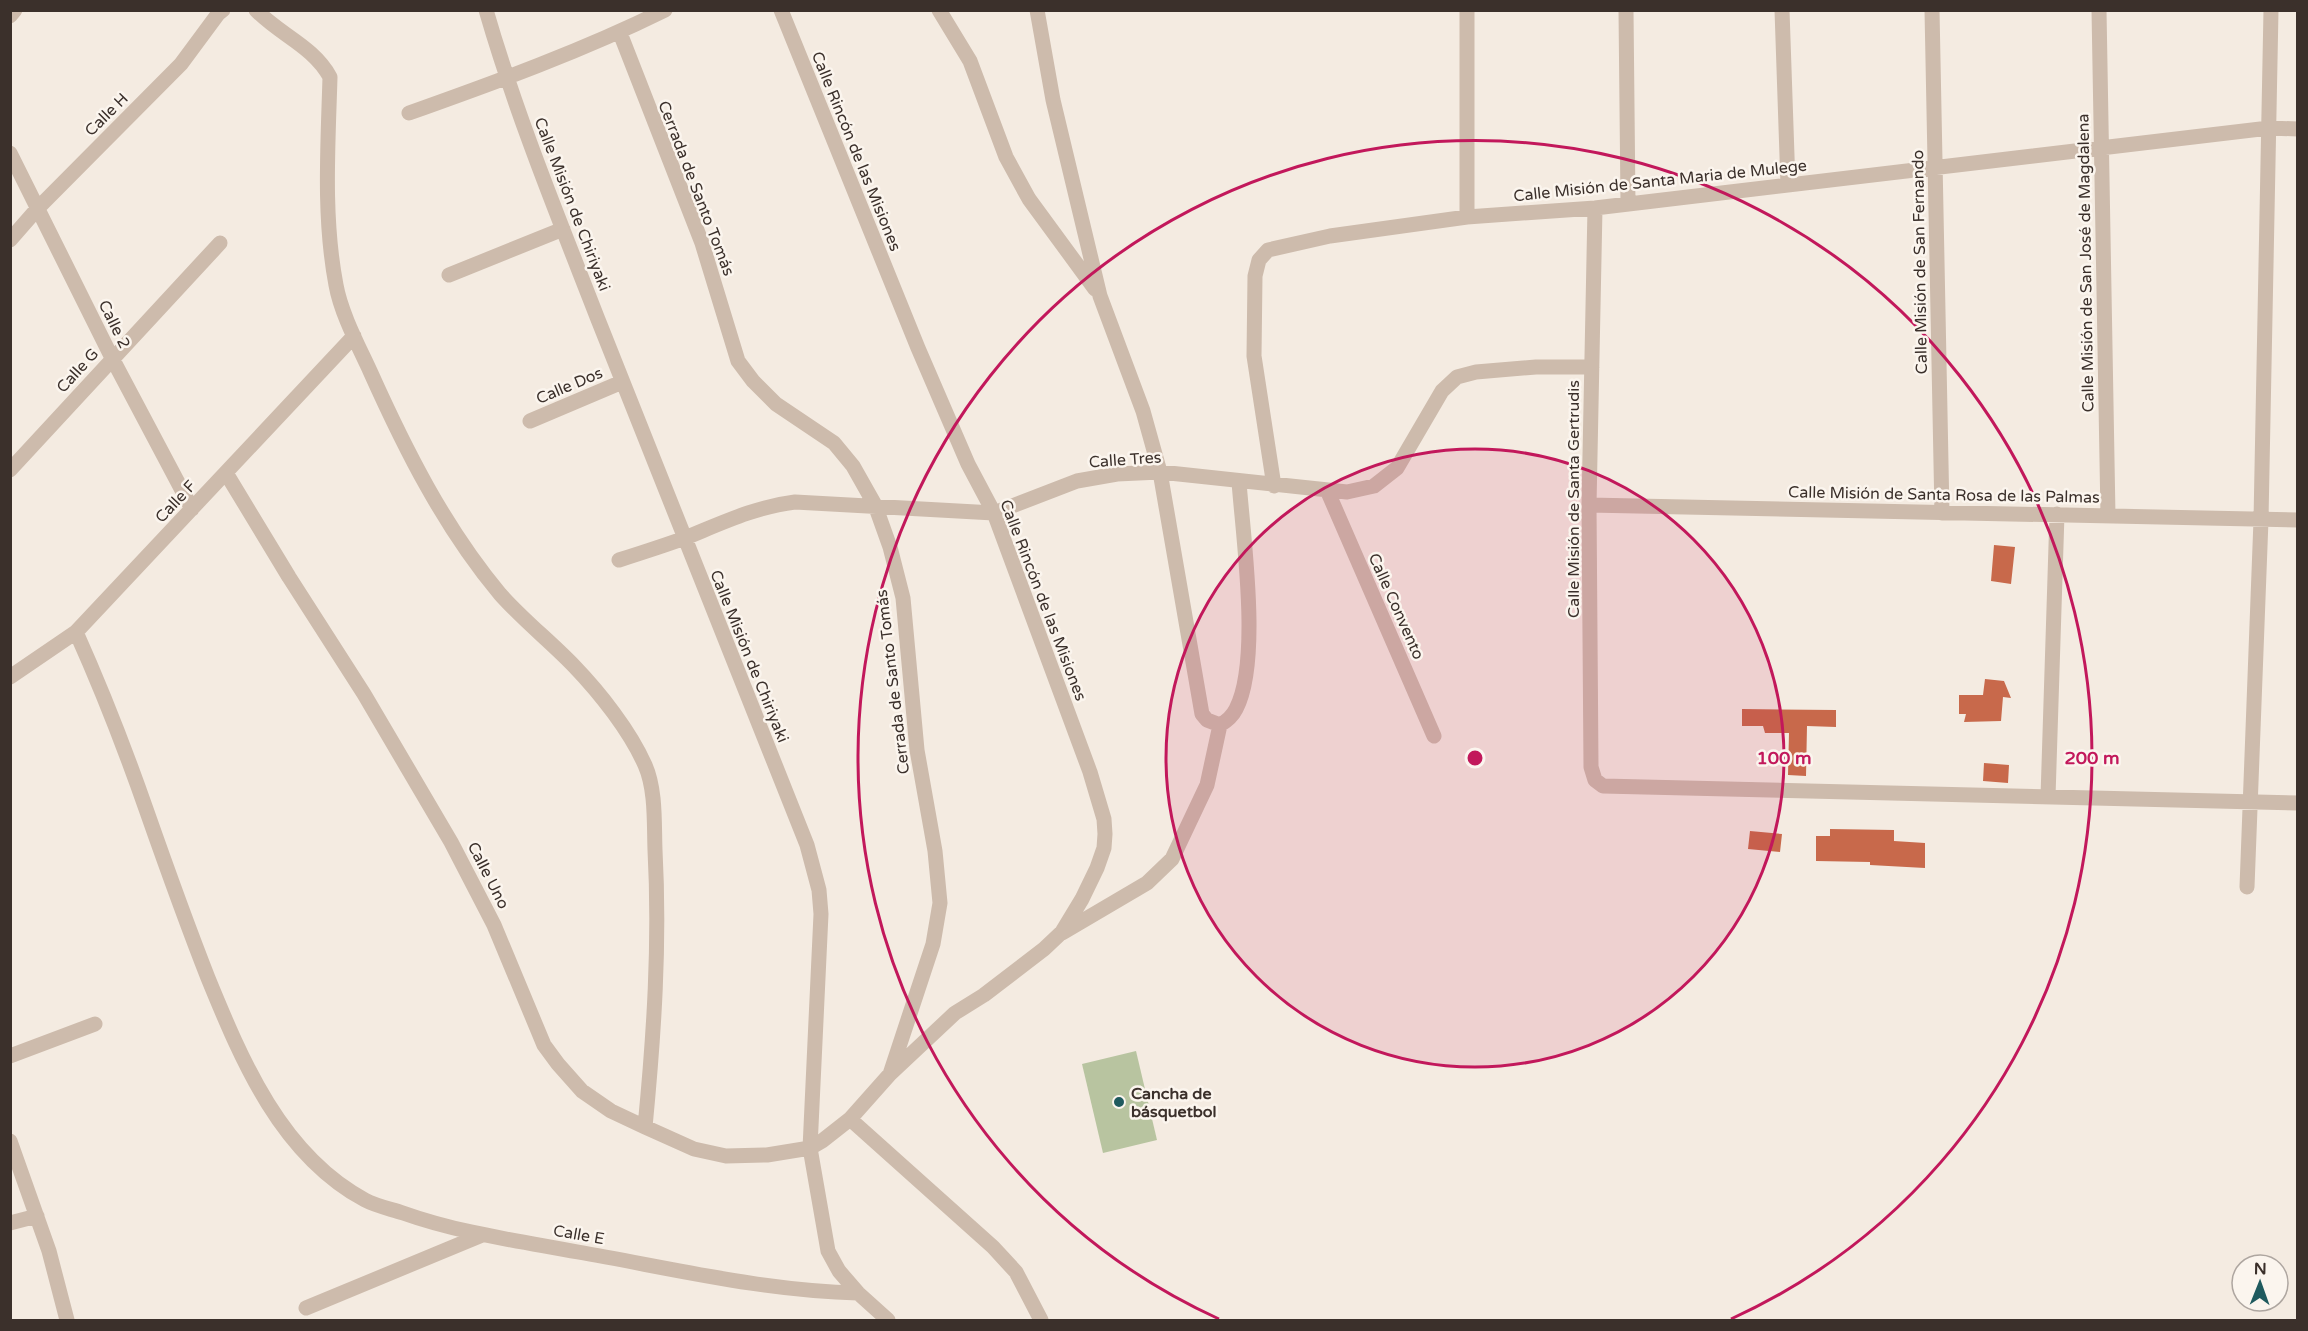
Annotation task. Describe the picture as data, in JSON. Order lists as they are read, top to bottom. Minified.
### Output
{"streets":{"street":["Calle H","Calle Rincón de las Misiones","Calle Misión de Santa Maria de Mulege","Cerrada de Santo Tomás","Calle Misión de Chiriyaki","Calle Misión de San Fernando","Calle Misión de San José de Magdalena","Calle 2","Calle G","Calle Dos","Calle Tres","Calle Misión de Santa Rosa de las Palmas","Calle Misión de Santa Gertrudis","Calle F","Calle Convento","Calle Uno","Calle E"]},"crossings":[["Calle H","Calle 2"],["Calle Rincón de las Misiones","Cerrada de Santo Tomás"],["Calle Rincón de las Misiones","Calle Tres"],["Calle Misión de Santa Maria de Mulege","Calle Misión de San Fernando"],["Calle Misión de Santa Maria de Mulege","Calle Misión de San José de Magdalena"],["Calle Misión de Santa Maria de Mulege","Calle Tres"],["Calle Misión de Santa Maria de Mulege","Calle Misión de Santa Gertrudis"],["Cerrada de Santo Tomás","Calle Misión de Chiriyaki"],["Cerrada de Santo Tomás","Calle Tres"],["Cerrada de Santo Tomás","Calle Uno"],["Calle Misión de Chiriyaki","Calle Dos"],["Calle Misión de Chiriyaki","Calle Tres"],["Calle Misión de Chiriyaki","Calle Uno"],["Calle Misión de Chiriyaki","Calle E"],["Calle Misión de San Fernando","Calle Misión de Santa Rosa de las Palmas"],["Calle Misión de San José de Magdalena","Calle Misión de Santa Rosa de las Palmas"],["Calle 2","Calle G"],["Calle 2","Calle F"],["Calle Tres","Calle Misión de Santa Gertrudis"],["Calle Tres","Calle Convento"],["Calle Misión de Santa Rosa de las Palmas","Calle Misión de Santa Gertrudis"],["Calle F","Calle Uno"],["Calle F","Calle E"]],"places":["Cancha de básquetbol"],"north":"top","rings":["100 m","200 m"]}
